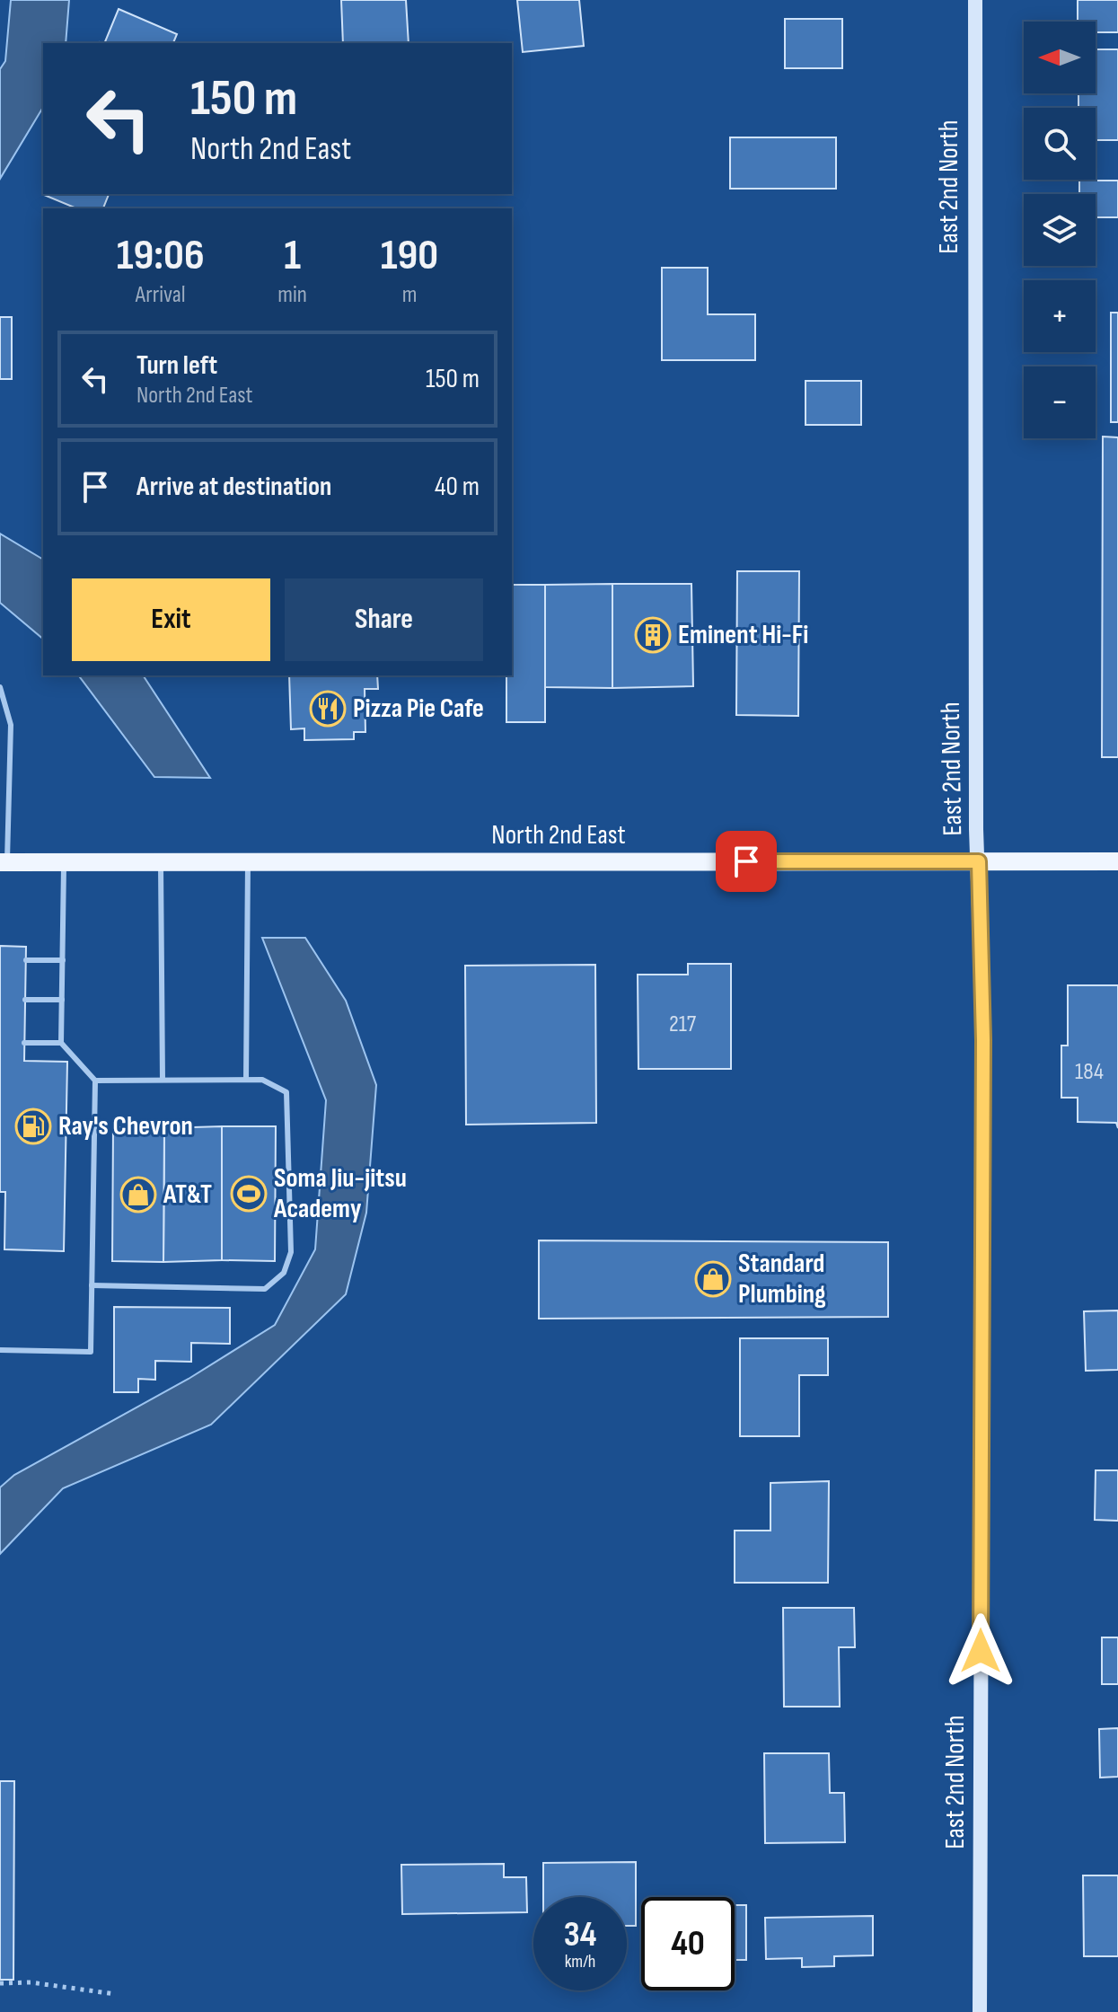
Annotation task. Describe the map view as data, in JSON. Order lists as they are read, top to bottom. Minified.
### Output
{"streets":{"main road":["North 2nd East"],"street":["East 2nd North"]},"crossings":[["East 2nd North","North 2nd East"]],"places":{"building":["Eminent Hi-Fi"],"restaurant":["Pizza Pie Cafe"],"fuel station":["Ray's Chevron"],"sports":["Soma Jiu-jitsu Academy"],"shop":["AT&T","Standard Plumbing"]},"house_numbers":["217","184"],"north":"left","page":{"map_buttons":["+","−"],"turn":["150 m","North 2nd East"],"eta":["19:06","Arrival","1","min","190","m"],"list":[{"name":"Turn left","note":"North 2nd East","value":"150 m"},{"name":"Arrive at destination","value":"40 m"}],"buttons":["Exit","Share"],"speed":"34 km/h","limit":"40"}}
